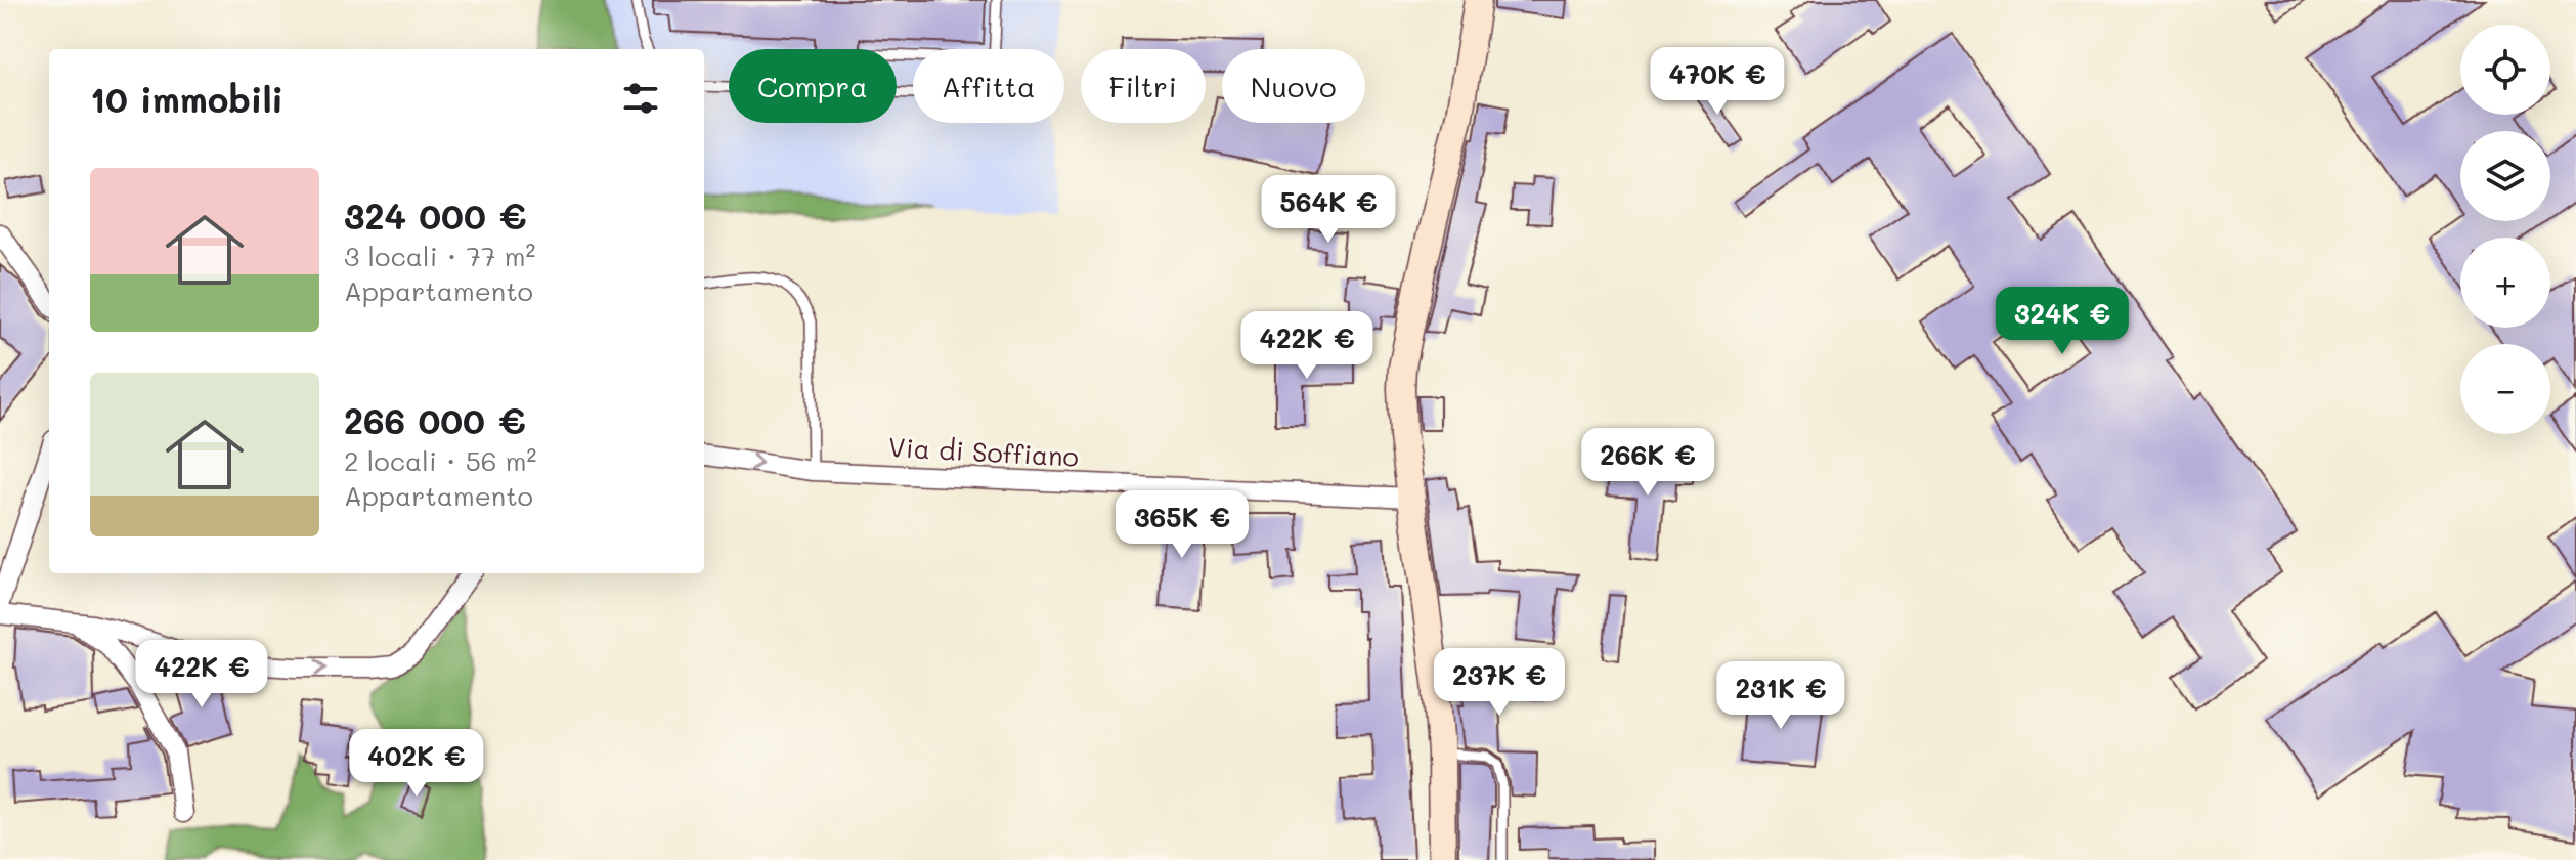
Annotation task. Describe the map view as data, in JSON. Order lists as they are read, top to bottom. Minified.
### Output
{"streets":{"street":["Via di Soffiano"]},"page":{"map_buttons":["+","−"],"price":["470K €","564K €","324K €","422K €","266K €","365K €","422K €","237K €","231K €","402K €"],"chip":["Compra","Affitta","Filtri","Nuovo"],"heading":"10 immobili","list":[{"name":"324 000 €","note":"3 locali · 77 m² · Appartamento"},{"name":"266 000 €","note":"2 locali · 56 m² · Appartamento"}]}}
